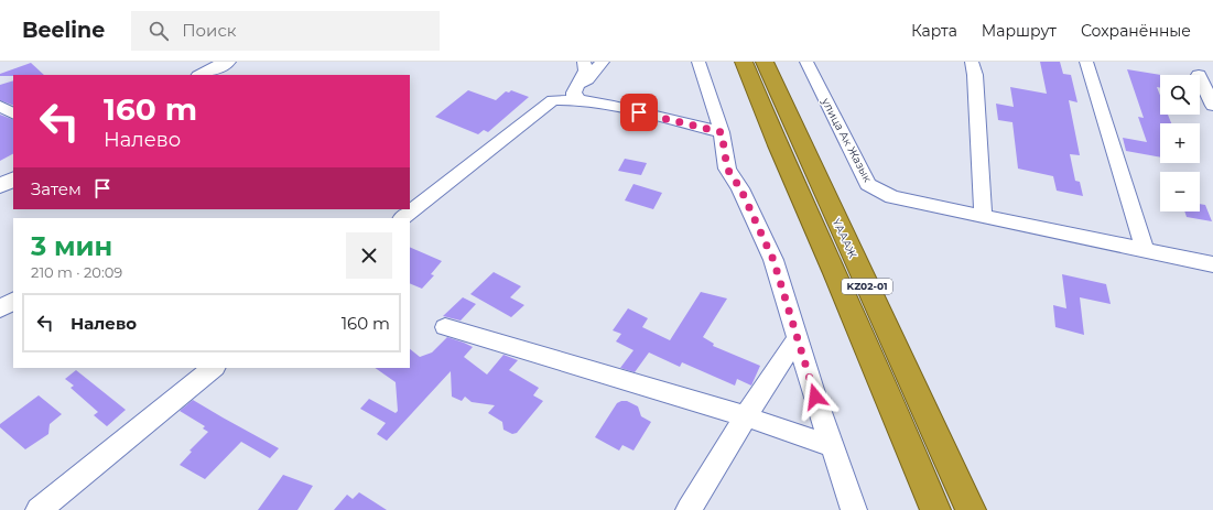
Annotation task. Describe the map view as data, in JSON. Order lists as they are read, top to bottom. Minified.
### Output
{"streets":{"highway":["ҮАААЖ","KZ02-01"],"street":["улица Ак Жазык"]},"page":{"header":"Beeline","search":"Поиск","nav":["Карта","Маршрут","Сохранённые"],"map_buttons":["+","−"],"turn":["160 m","Налево"],"then":"Затем","heading":["3 мин","210 m · 20:09"],"list":[{"name":"Налево","value":"160 m"}]}}
